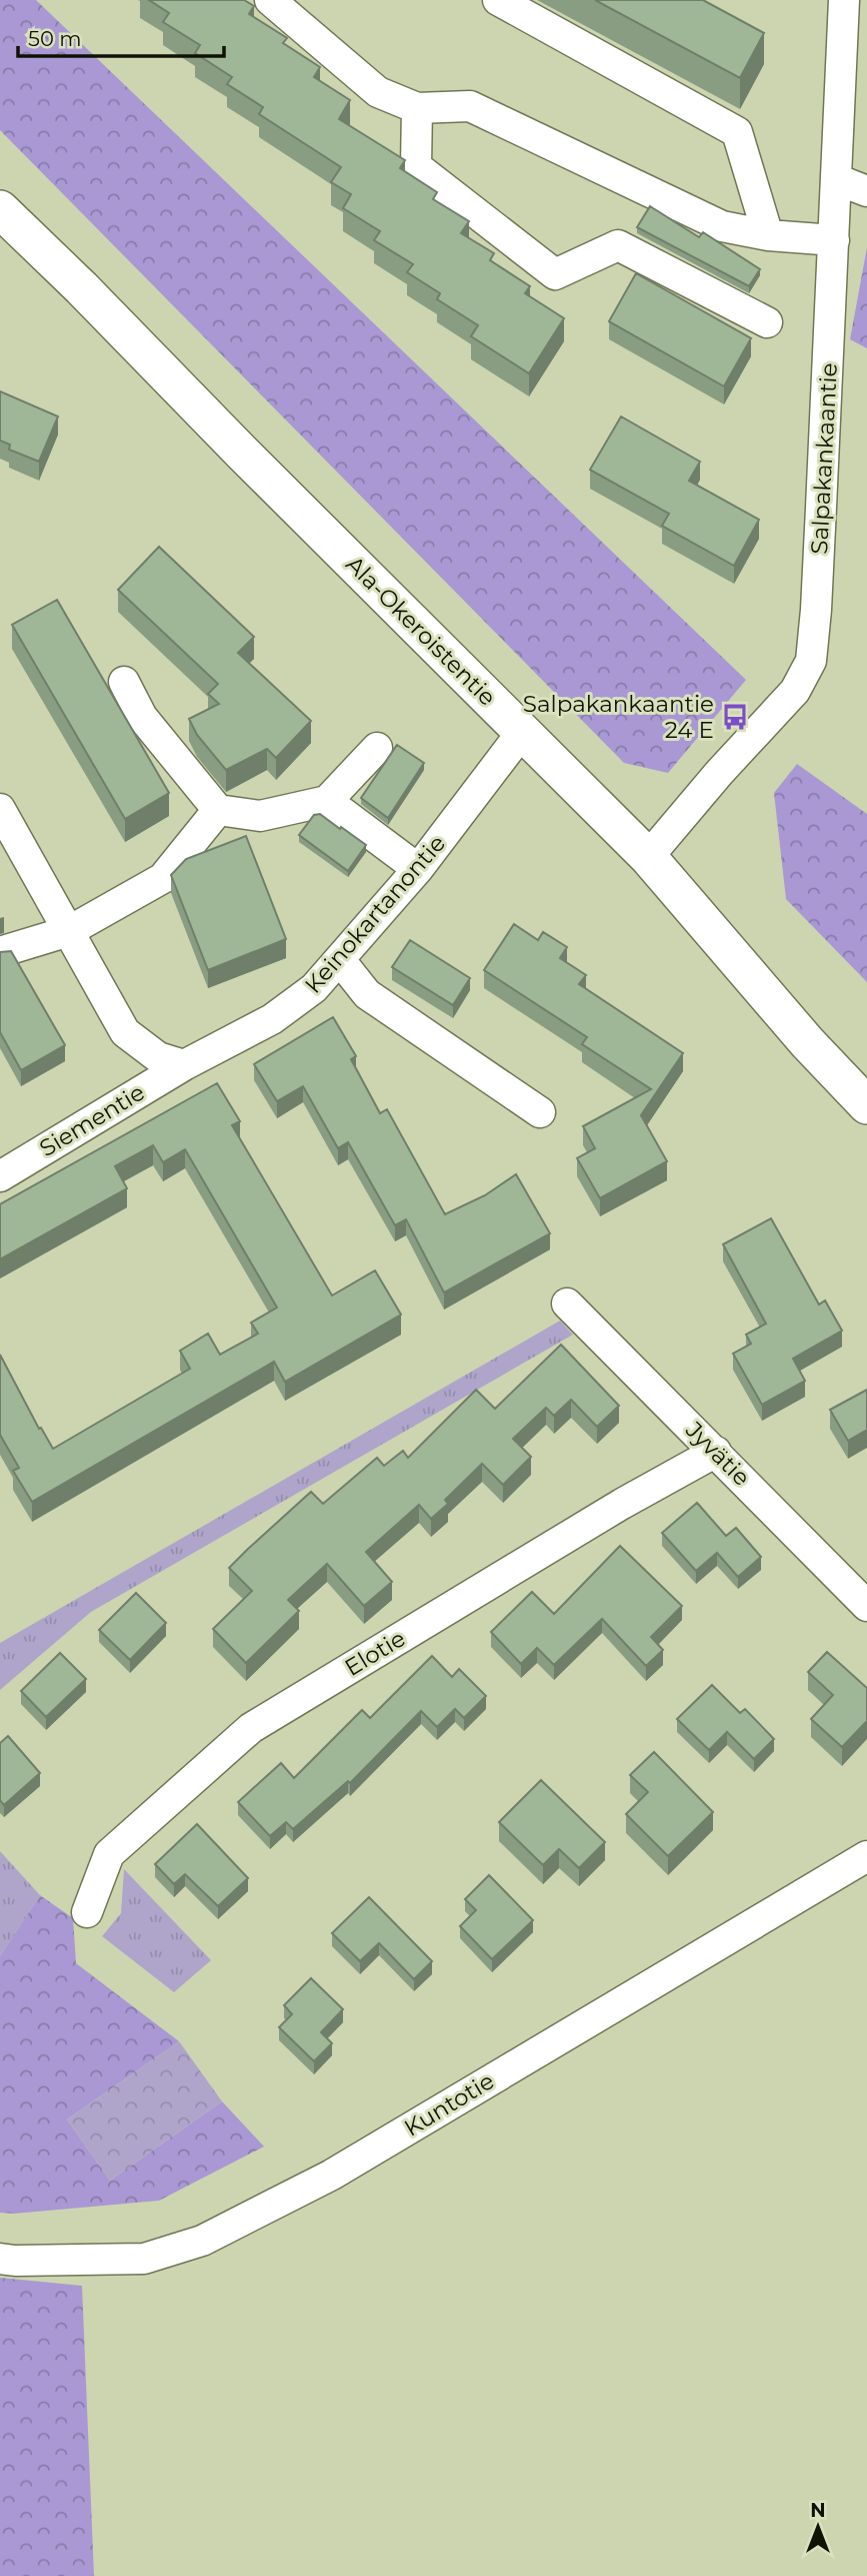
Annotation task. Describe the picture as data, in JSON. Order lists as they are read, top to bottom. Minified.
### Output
{"streets":{"main road":["Ala-Okeroistentie"],"street":["Salpakankaantie","Keinokartanontie","Siementie","Jyvätie","Elotie","Kuntotie"]},"crossings":[["Salpakankaantie","Ala-Okeroistentie"],["Ala-Okeroistentie","Keinokartanontie"],["Keinokartanontie","Siementie"],["Jyvätie","Elotie"]],"places":{"bus stop":["Salpakankaantie 24 E"]},"scale_bar":"50 m","north":"top"}
